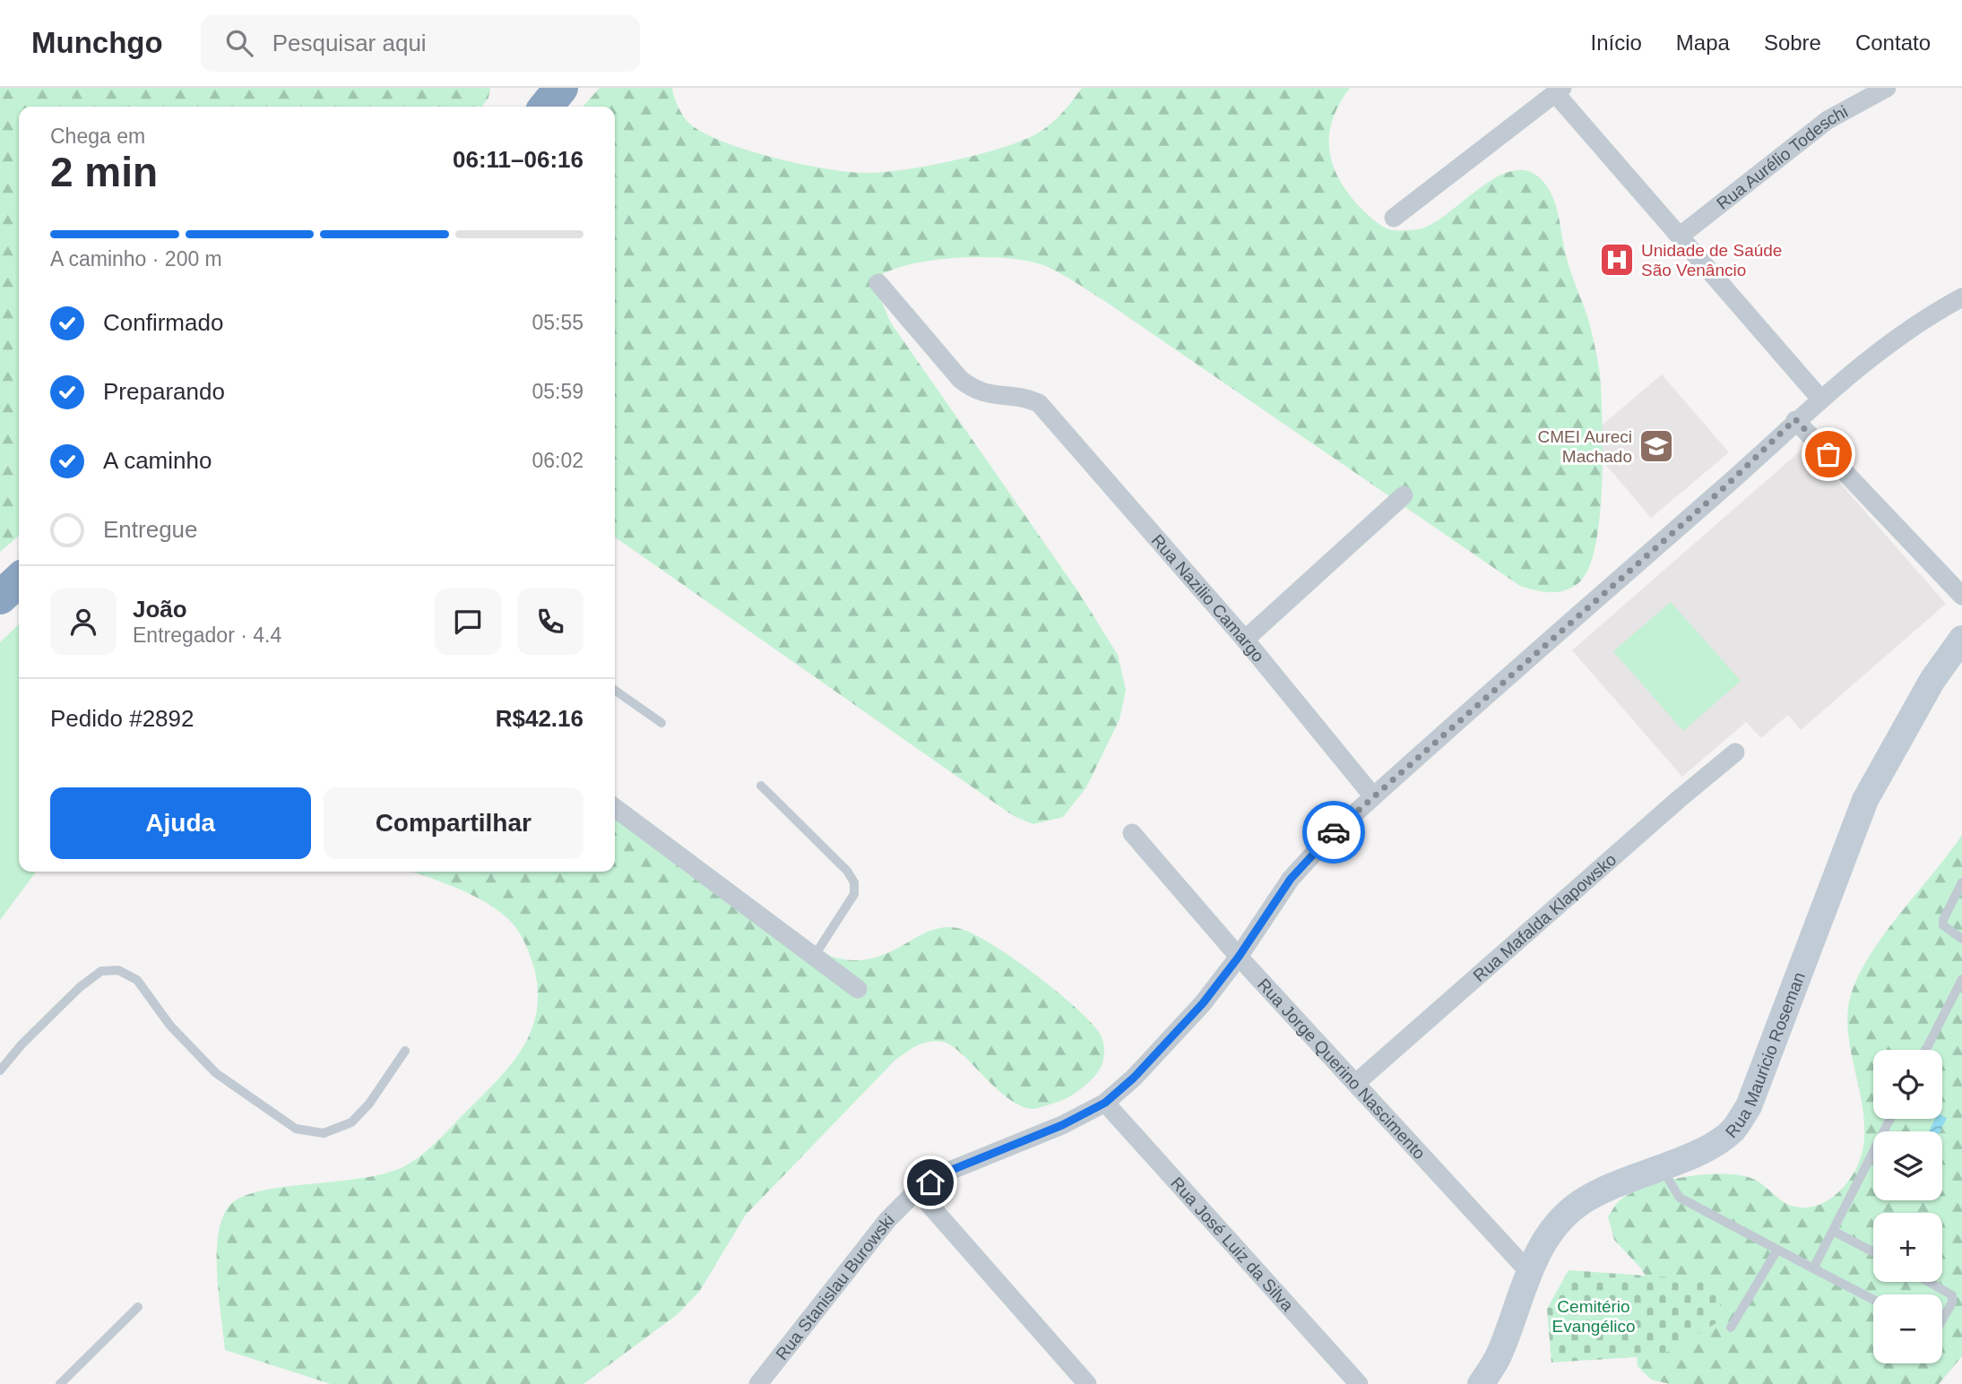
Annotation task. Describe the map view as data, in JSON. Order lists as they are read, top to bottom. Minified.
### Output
{"streets":{"main road":["Rua Mauricio Roseman"],"street":["Rua Aurélio Todeschi","Rua Nazilio Camargo","Rua Mafalda Klapowsko","Rua Jorge Querino Nascimento","Rua José Luiz da Silva","Rua Stanislau Burowski"]},"crossings":[["Rua Nazilio Camargo","Rua Stanislau Burowski"],["Rua Mafalda Klapowsko","Rua Jorge Querino Nascimento"],["Rua Mauricio Roseman","Rua Jorge Querino Nascimento"],["Rua Jorge Querino Nascimento","Rua Stanislau Burowski"],["Rua José Luiz da Silva","Rua Stanislau Burowski"]],"parks":["Cemitério Evangélico"],"places":{"hospital":["Unidade de Saúde São Venâncio"],"school or university":["CMEI Aureci Machado"]},"page":{"header":"Munchgo","search":"Pesquisar aqui","nav":["Início","Mapa","Sobre","Contato"],"heading":["2 min","Chega em","06:11–06:16"],"panel":["João","Entregador · 4.4","Pedido #2892","R$42.16"],"bar":"A caminho · 200 m","list":[["Confirmado","05:55"],["Preparando","05:59"],["A caminho","06:02"],"Entregue"],"buttons":["Ajuda","Compartilhar"],"map_buttons":["+","−"]}}
